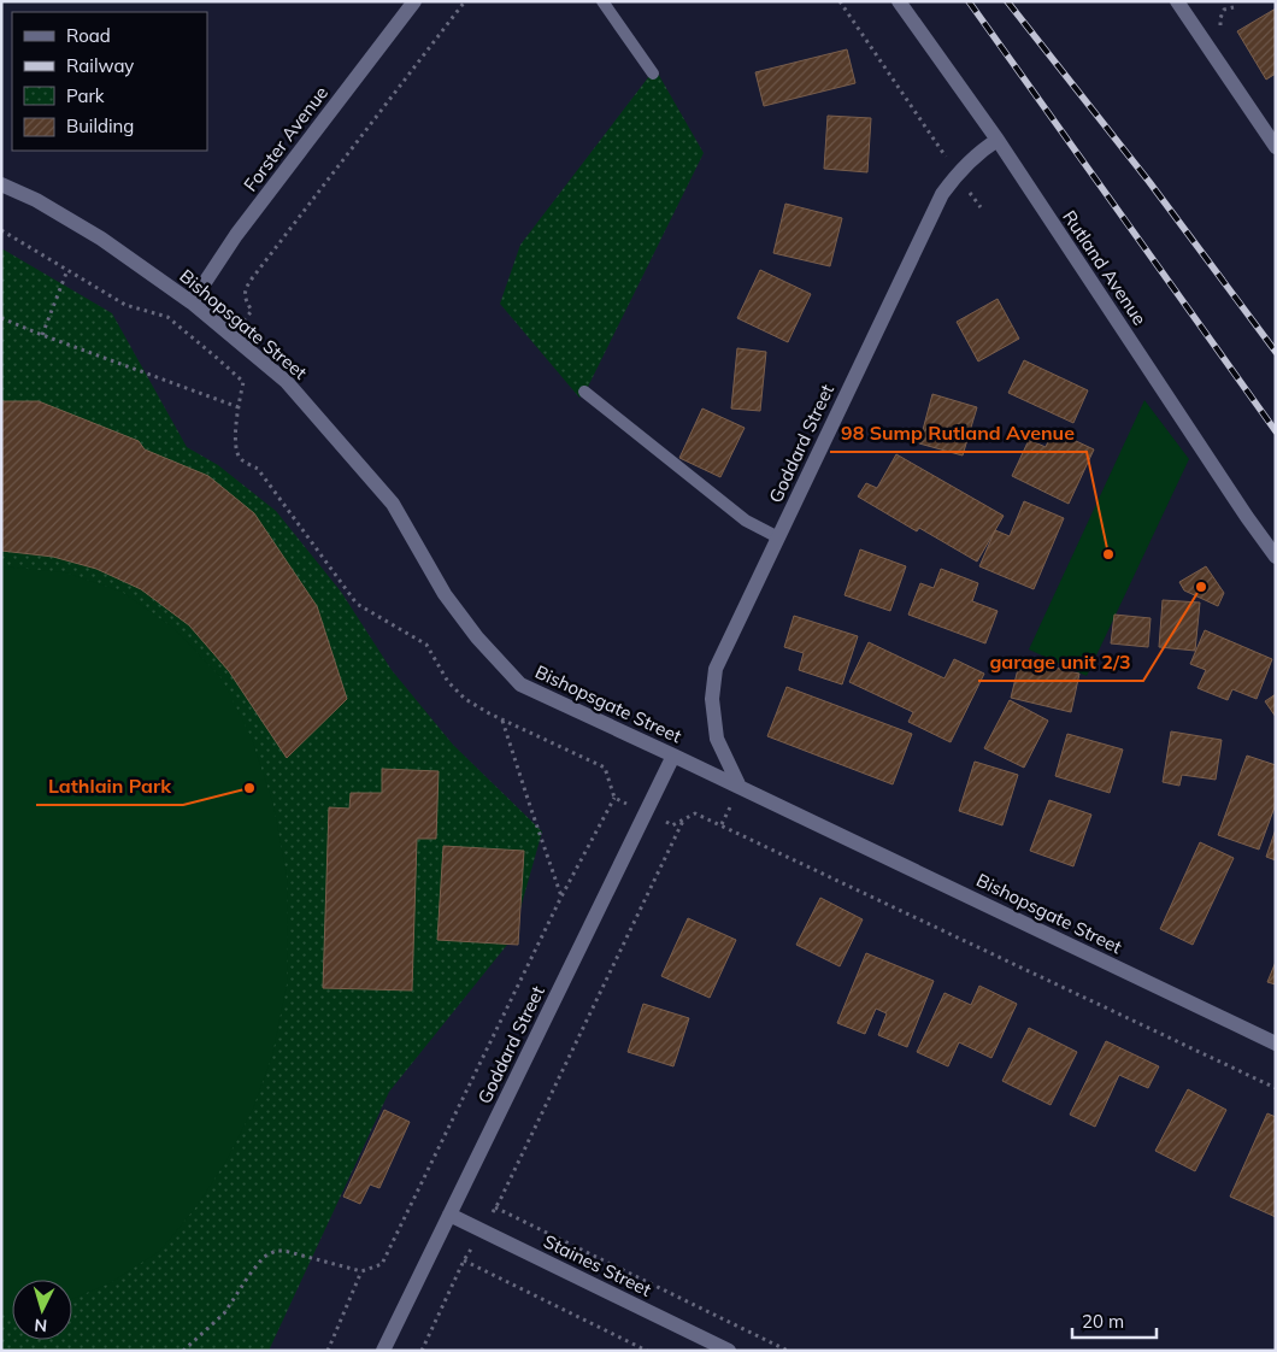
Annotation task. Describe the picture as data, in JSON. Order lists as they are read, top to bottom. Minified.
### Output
{"streets":{"street":["Forster Avenue","Rutland Avenue","Bishopsgate Street","Goddard Street","Staines Street"]},"crossings":[["Forster Avenue","Bishopsgate Street"],["Rutland Avenue","Goddard Street"],["Bishopsgate Street","Goddard Street"],["Goddard Street","Staines Street"]],"places":["98 Sump Rutland Avenue","garage unit 2/3","Lathlain Park"],"legend":["Road","Railway","Park","Building"],"scale_bar":"20 m","north":"bottom"}
